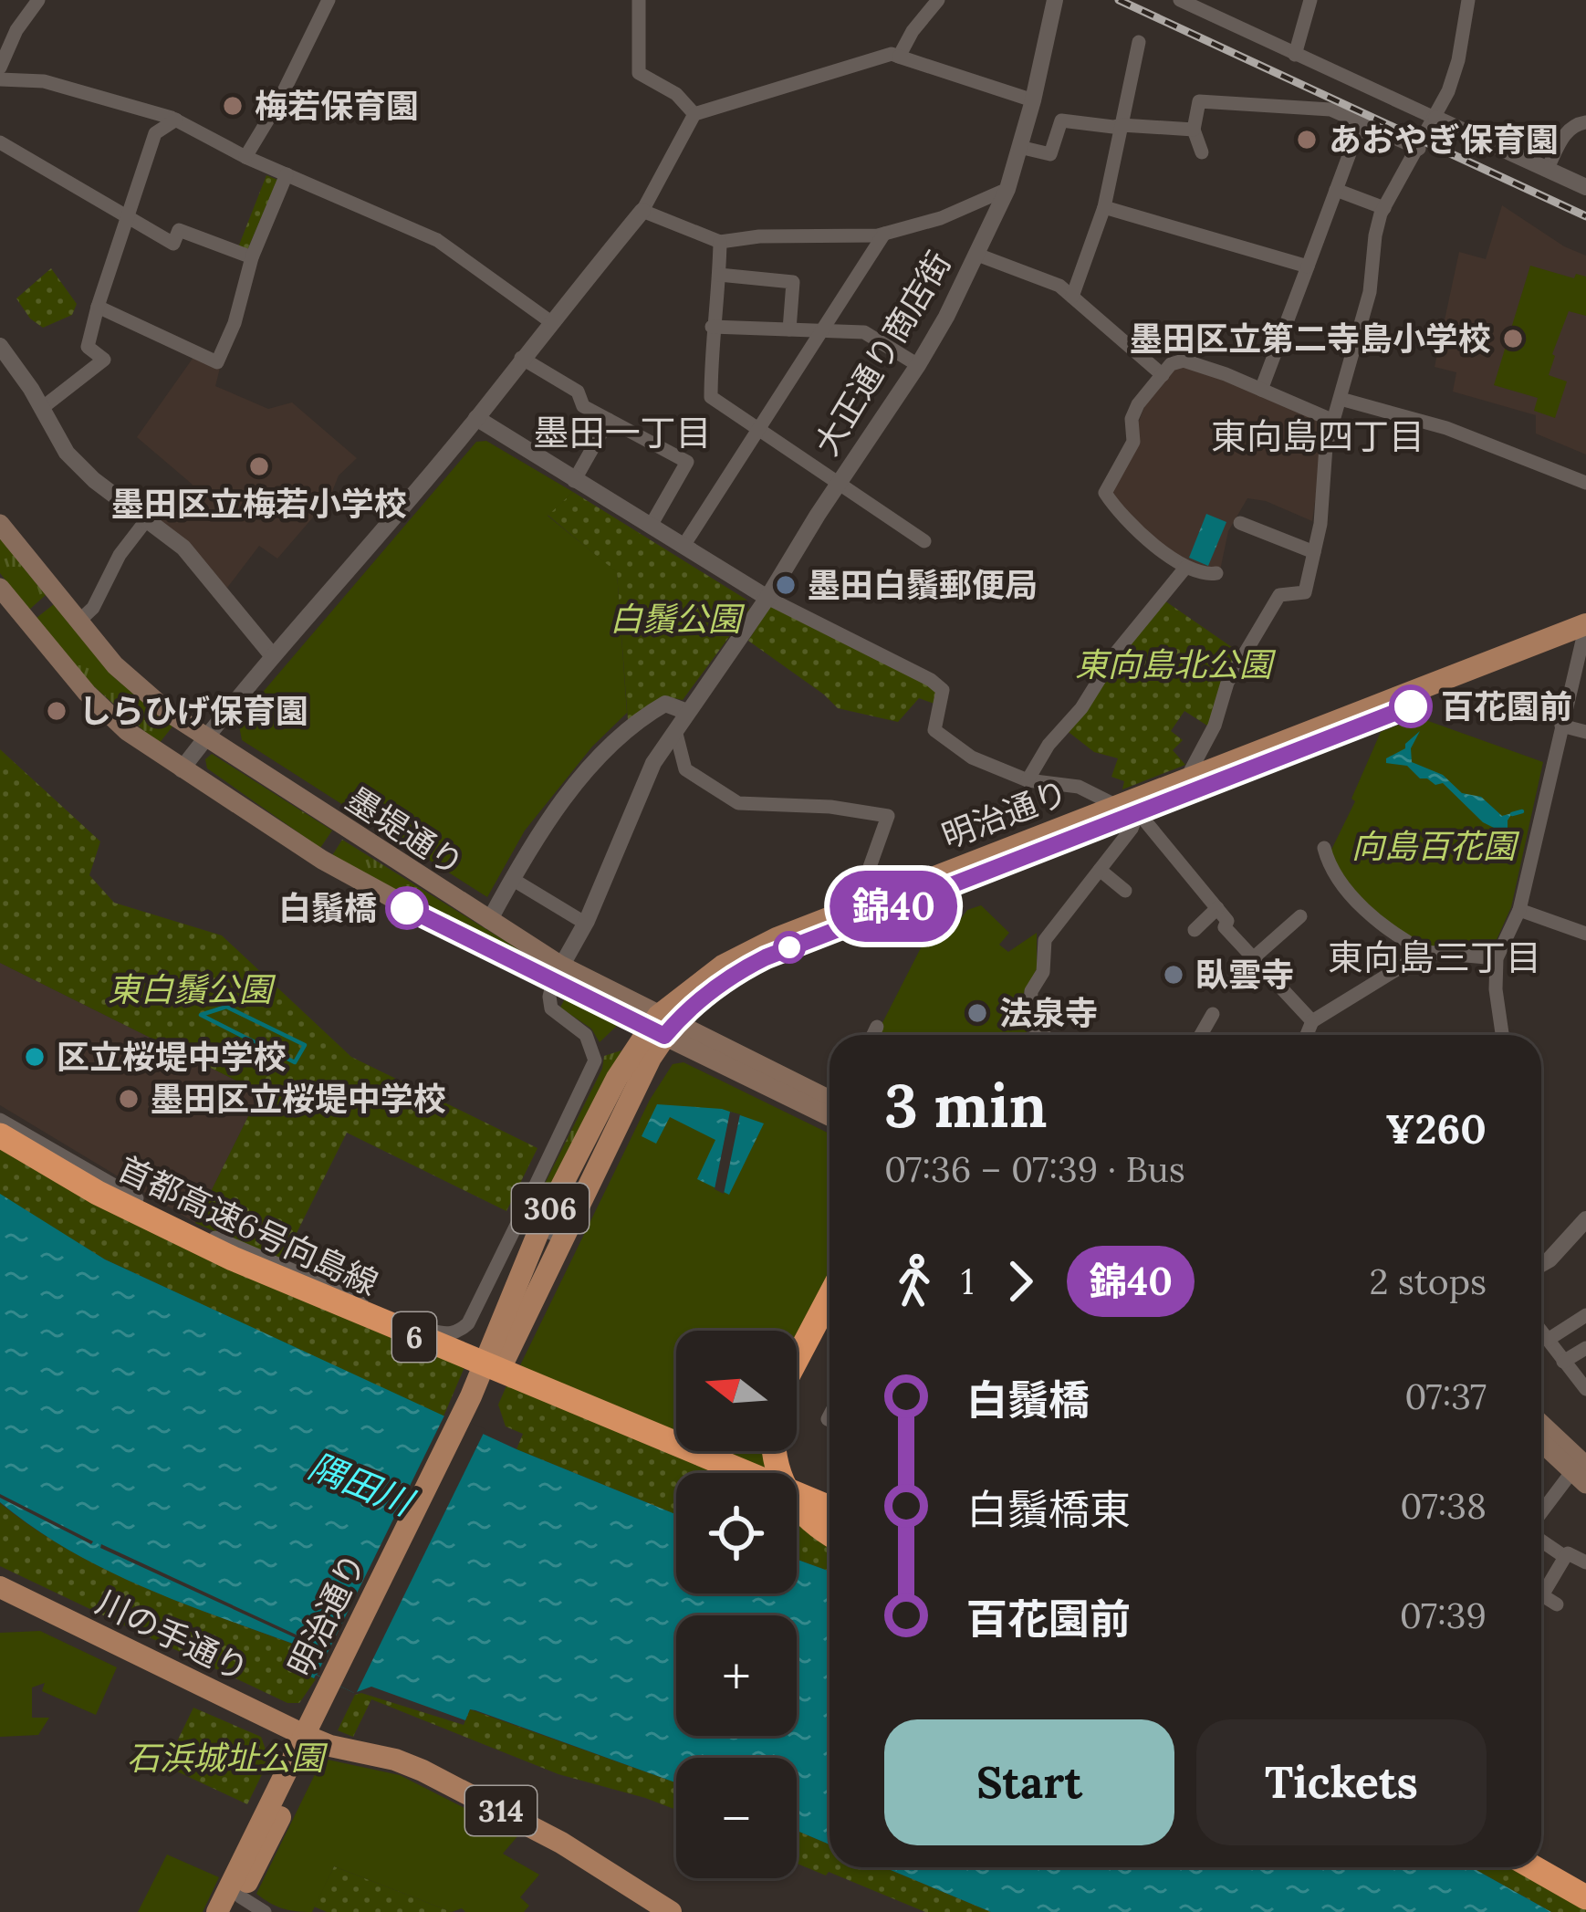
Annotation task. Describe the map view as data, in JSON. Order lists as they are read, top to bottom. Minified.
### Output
{"streets":{"highway":["首都高速6号向島線","6"],"main road":["明治通り","墨堤通り","306","川の手通り","314"],"street":["大正通り商店街"]},"crossings":[["大正通り商店街","墨堤通り"],["明治通り","墨堤通り"],["明治通り","川の手通り"],["明治通り","314"],["川の手通り","314"]],"districts":["墨田一丁目","東向島四丁目","東向島三丁目"],"water":["隅田川"],"parks":["白鬚公園","東向島北公園","向島百花園","東白鬚公園","石浜城址公園"],"places":["梅若保育園","あおやぎ保育園","墨田区立第二寺島小学校","墨田区立梅若小学校","墨田白鬚郵便局","百花園前","しらひげ保育園","白鬚橋","臥雲寺","法泉寺","区立桜堤中学校","墨田区立桜堤中学校"],"lines":["bus line 錦40"],"north":"left","page":{"on_map":"錦40","heading":["3 min","07:36 – 07:39 · Bus","¥260"],"legs":["1","錦40","2 stops"],"map_buttons":["+","−"],"list":[{"name":"白鬚橋","value":"07:37"},{"name":"白鬚橋東","value":"07:38"},{"name":"百花園前","value":"07:39"}],"buttons":["Start","Tickets"]}}
